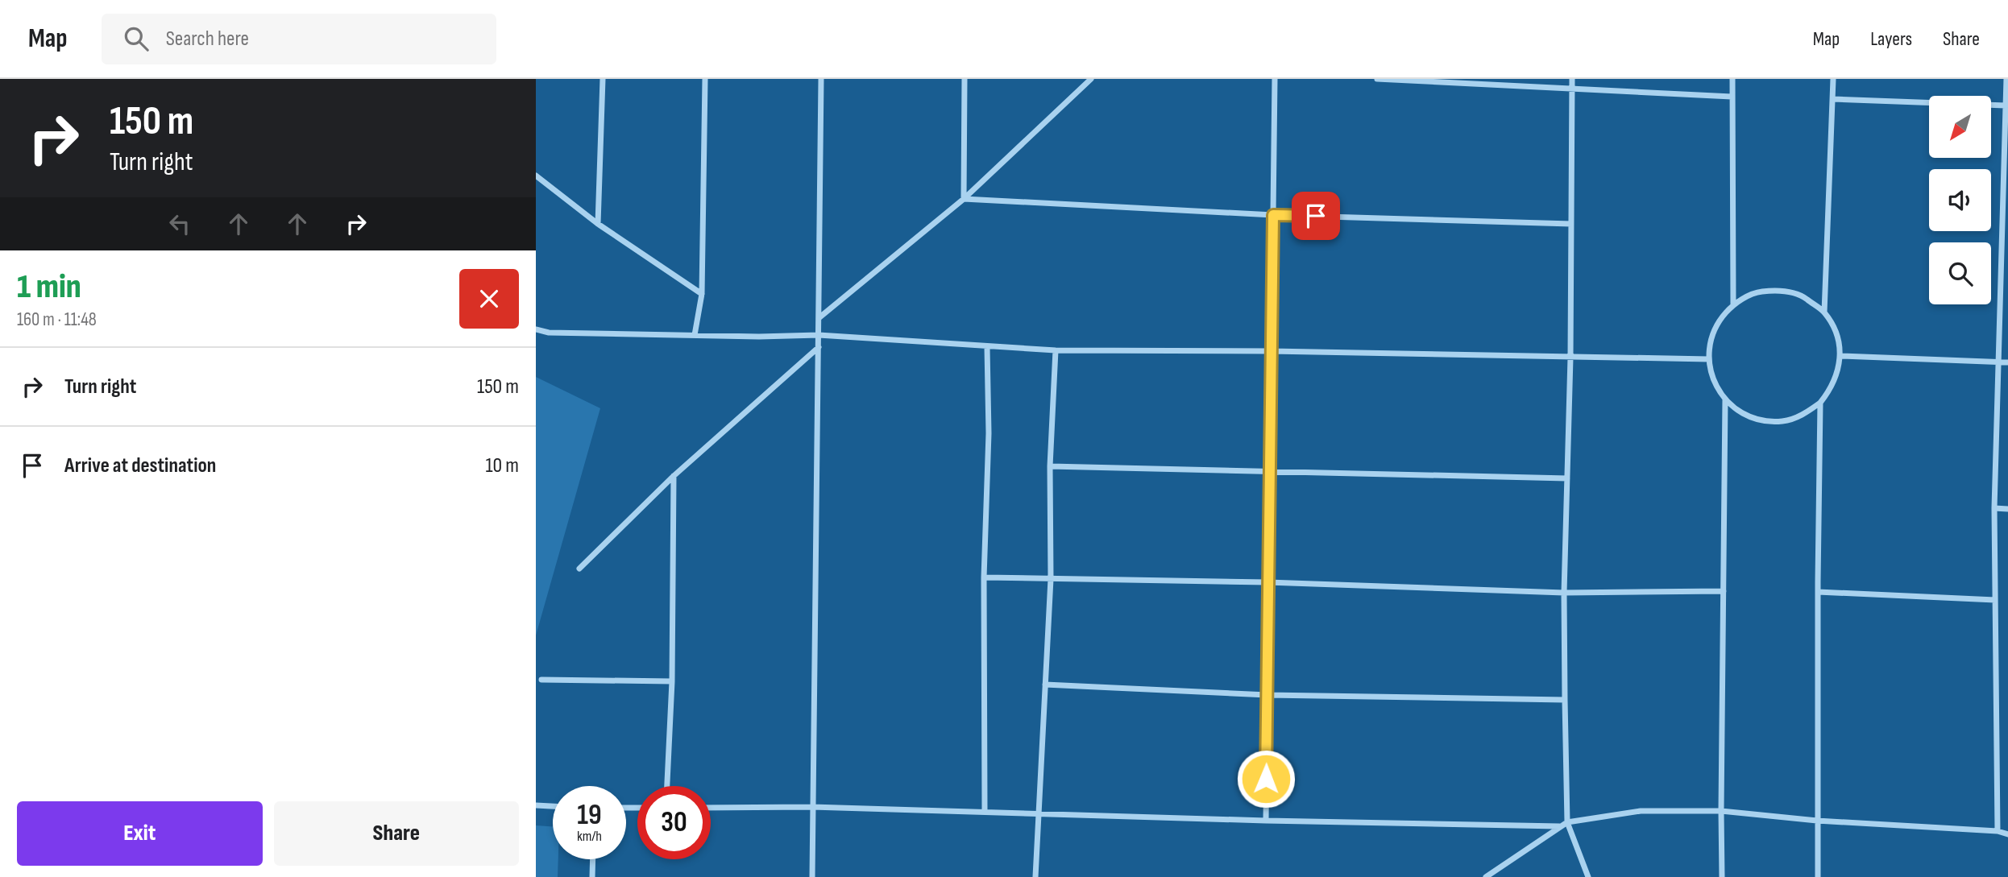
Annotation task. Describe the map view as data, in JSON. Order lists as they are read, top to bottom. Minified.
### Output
{"north":"bottom left","page":{"header":"Map","search":"Search here","nav":["Map","Layers","Share"],"turn":["150 m","Turn right"],"heading":["1 min","160 m · 11:48"],"list":[{"name":"Turn right","value":"150 m"},{"name":"Arrive at destination","value":"10 m"}],"speed":"19 km/h","limit":"30","buttons":["Exit","Share"]}}
